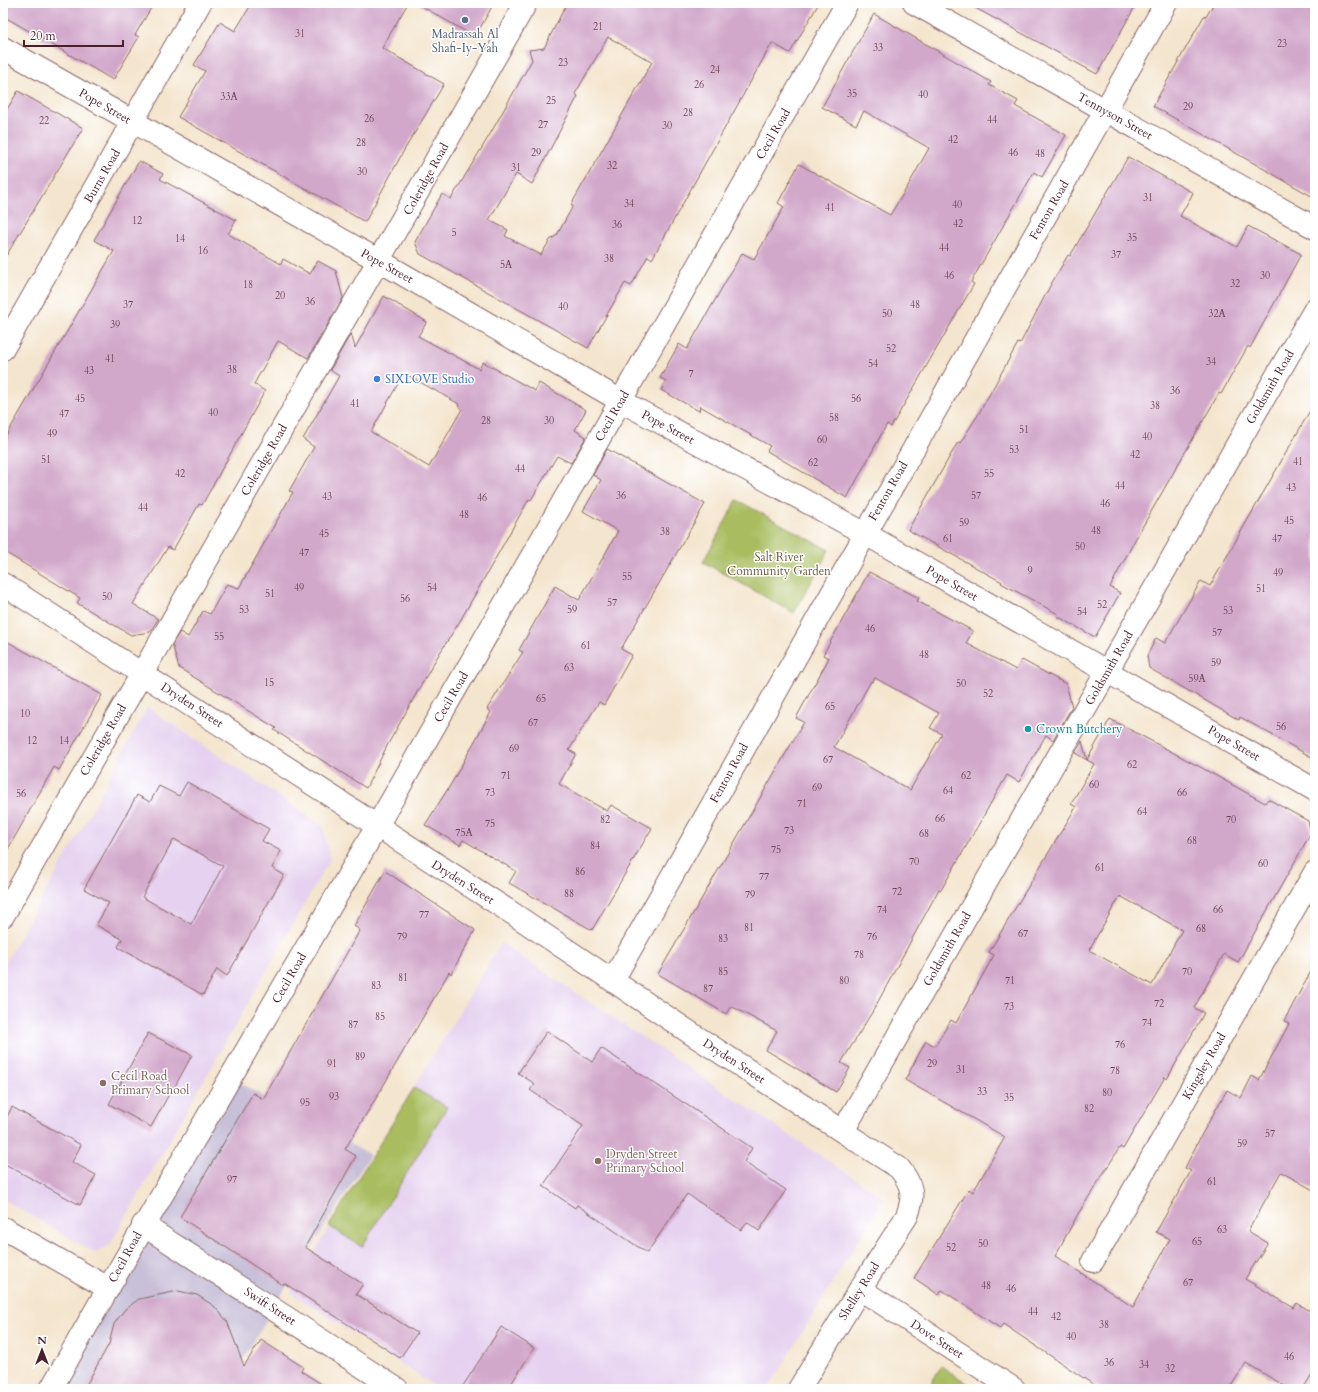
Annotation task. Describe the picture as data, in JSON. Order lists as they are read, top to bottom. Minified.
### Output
{"streets":{"street":["Pope Street","Tennyson Street","Cecil Road","Burns Road","Coleridge Road","Fenton Road","Goldsmith Road","Dryden Street","Kingsley Road","Shelley Road","Swift Street","Dove Street"]},"crossings":[["Pope Street","Cecil Road"],["Pope Street","Burns Road"],["Pope Street","Coleridge Road"],["Pope Street","Fenton Road"],["Pope Street","Goldsmith Road"],["Tennyson Street","Fenton Road"],["Cecil Road","Dryden Street"],["Cecil Road","Swift Street"],["Coleridge Road","Dryden Street"],["Fenton Road","Dryden Street"],["Goldsmith Road","Dryden Street"],["Dryden Street","Shelley Road"],["Shelley Road","Dove Street"]],"parks":["Salt River Community Garden"],"places":["Madrassah Al Shafi-Iy-Yah","SIXLOVE Studio","Crown Butchery","Cecil Road Primary School","Dryden Street Primary School"],"house_numbers":["21","31","23","33","23","24","26","35","40","33A","25","29","28","26","44","22","27","30","42","28","29","46","48","32","31","30","31","34","40","41","12","42","36","5","35","14","44","16","37","38","5A","46","30","32","18","20","36","37","48","40","50","32A","39","52","41","34","54","38","43","7","36","45","56","41","38","40","47","58","28","30","51","49","40","60","53","42","51","41","62","44","42","55","44","43","36","57","43","46","46","44","48","45","59","48","38","45","61","47","50","47","9","49","55","49","54","51","51","50","56","57","52","53","59","53","54","46","57","55","61","48","59","63","59A","15","50","52","65","65","10","67","56","12","14","69","67","62","71","62","60","69","64","73","66","56","71","64","66","82","70","75","73","75A","68","68","84","75","70","60","61","86","77","72","88","79","74","66","77","81","68","67","79","76","83","78","85","70","81","80","71","83","87","72","73","85","74","87","76","89","91","29","31","78","33","80","93","35","95","82","57","59","97","61","63","65","50","52","67","48","46","44","42","38","40","46","36","34","32"],"scale_bar":"20 m","north":"top"}
